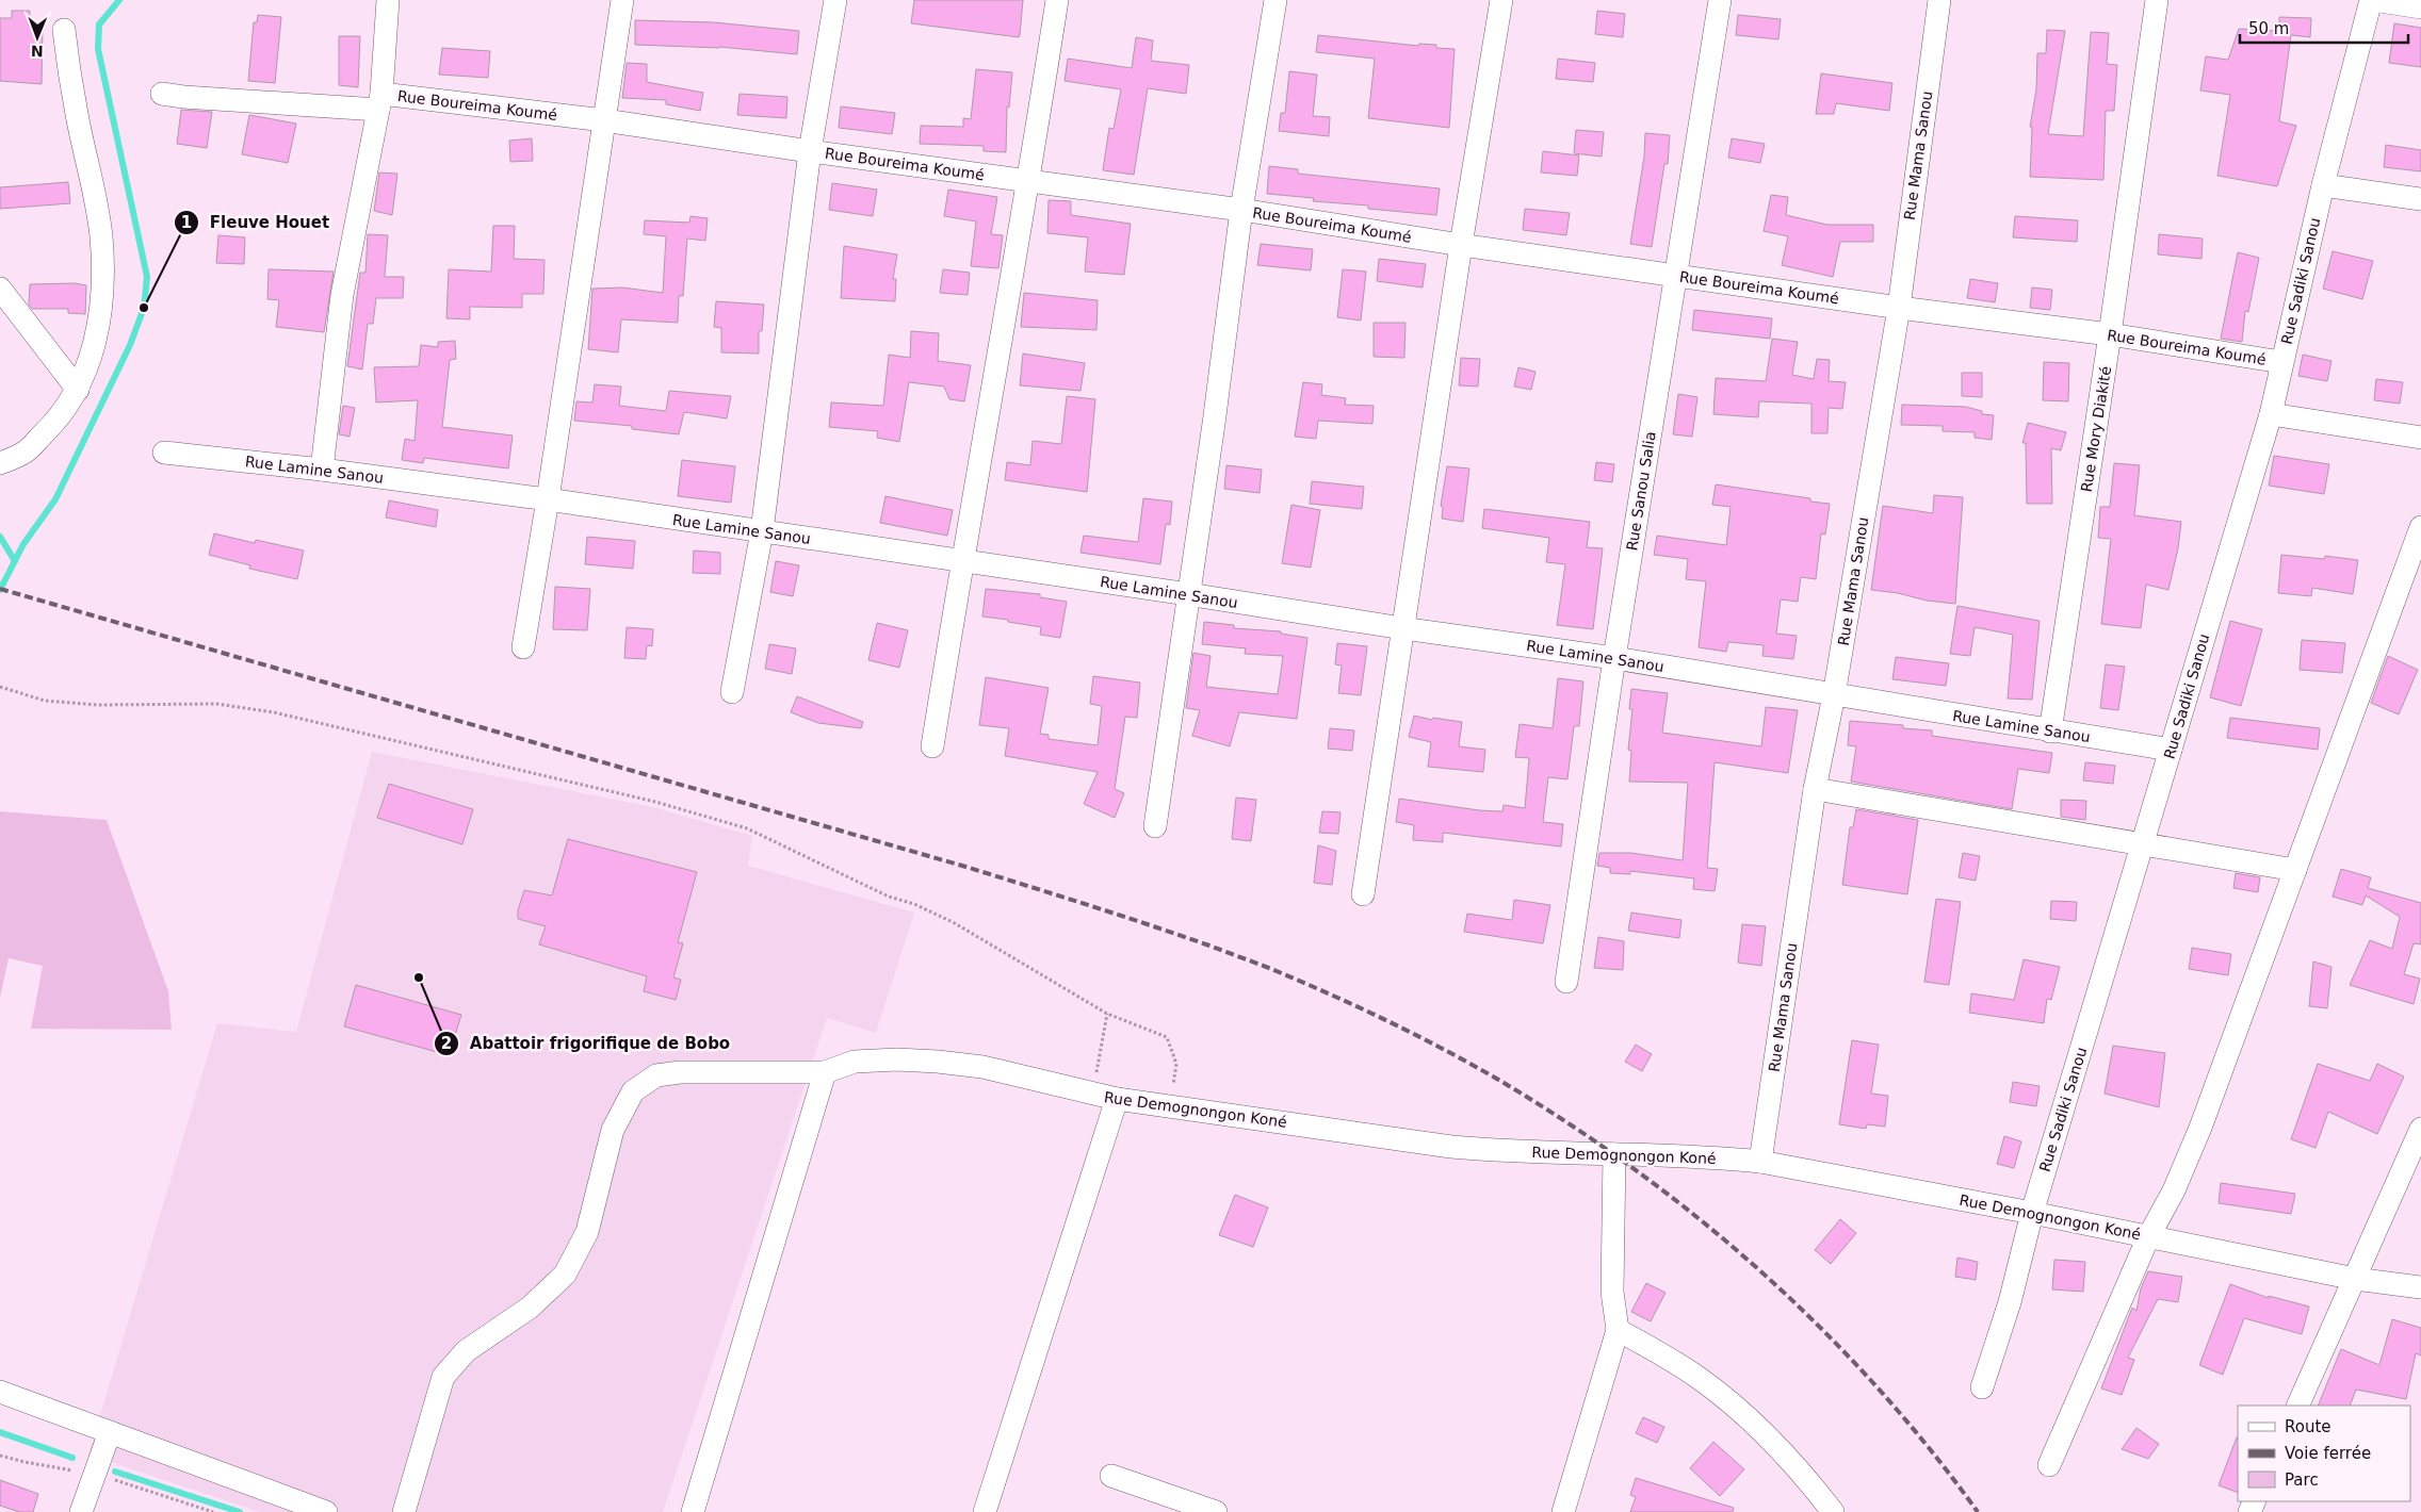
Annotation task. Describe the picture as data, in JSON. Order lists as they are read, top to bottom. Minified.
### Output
{"streets":{"street":["Rue Boureima Koumé","Rue Mama Sanou","Rue Sadiki Sanou","Rue Mory Diakité","Rue Lamine Sanou","Rue Sanou Salia","Rue Demognongon Koné"]},"crossings":[["Rue Boureima Koumé","Rue Mama Sanou"],["Rue Boureima Koumé","Rue Sadiki Sanou"],["Rue Boureima Koumé","Rue Mory Diakité"],["Rue Boureima Koumé","Rue Sanou Salia"],["Rue Mama Sanou","Rue Lamine Sanou"],["Rue Mama Sanou","Rue Demognongon Koné"],["Rue Sadiki Sanou","Rue Lamine Sanou"],["Rue Sadiki Sanou","Rue Demognongon Koné"],["Rue Mory Diakité","Rue Lamine Sanou"],["Rue Lamine Sanou","Rue Sanou Salia"]],"places":["Fleuve Houet","Abattoir frigorifique de Bobo"],"legend":["Route","Voie ferrée","Parc"],"scale_bar":"50 m","north":"bottom"}
